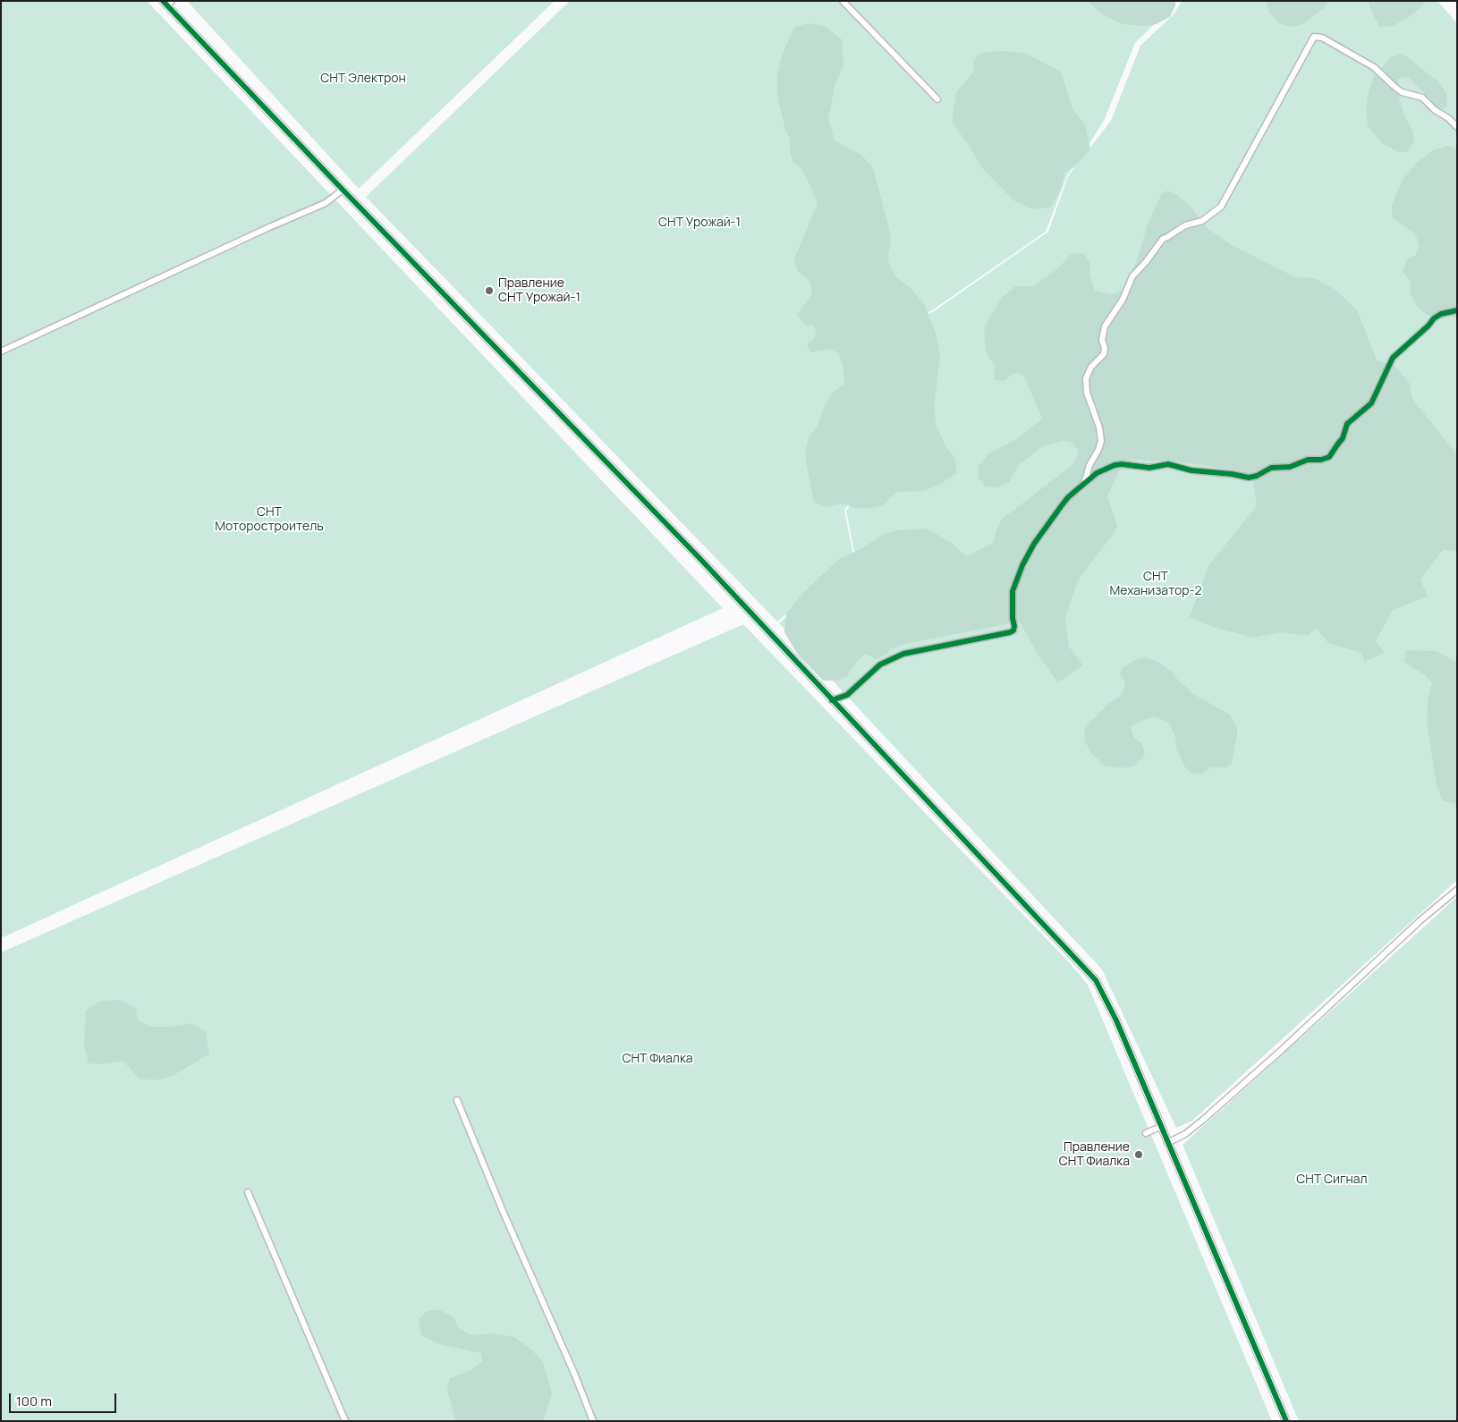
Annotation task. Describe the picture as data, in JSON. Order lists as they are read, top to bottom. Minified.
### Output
{"parks":["СНТ Электрон","СНТ Урожай-1","СНТ Моторостроитель","СНТ Механизатор-2","СНТ Фиалка","СНТ Сигнал"],"places":["Правление СНТ Урожай-1","Правление СНТ Фиалка"],"scale_bar":"100 m"}
